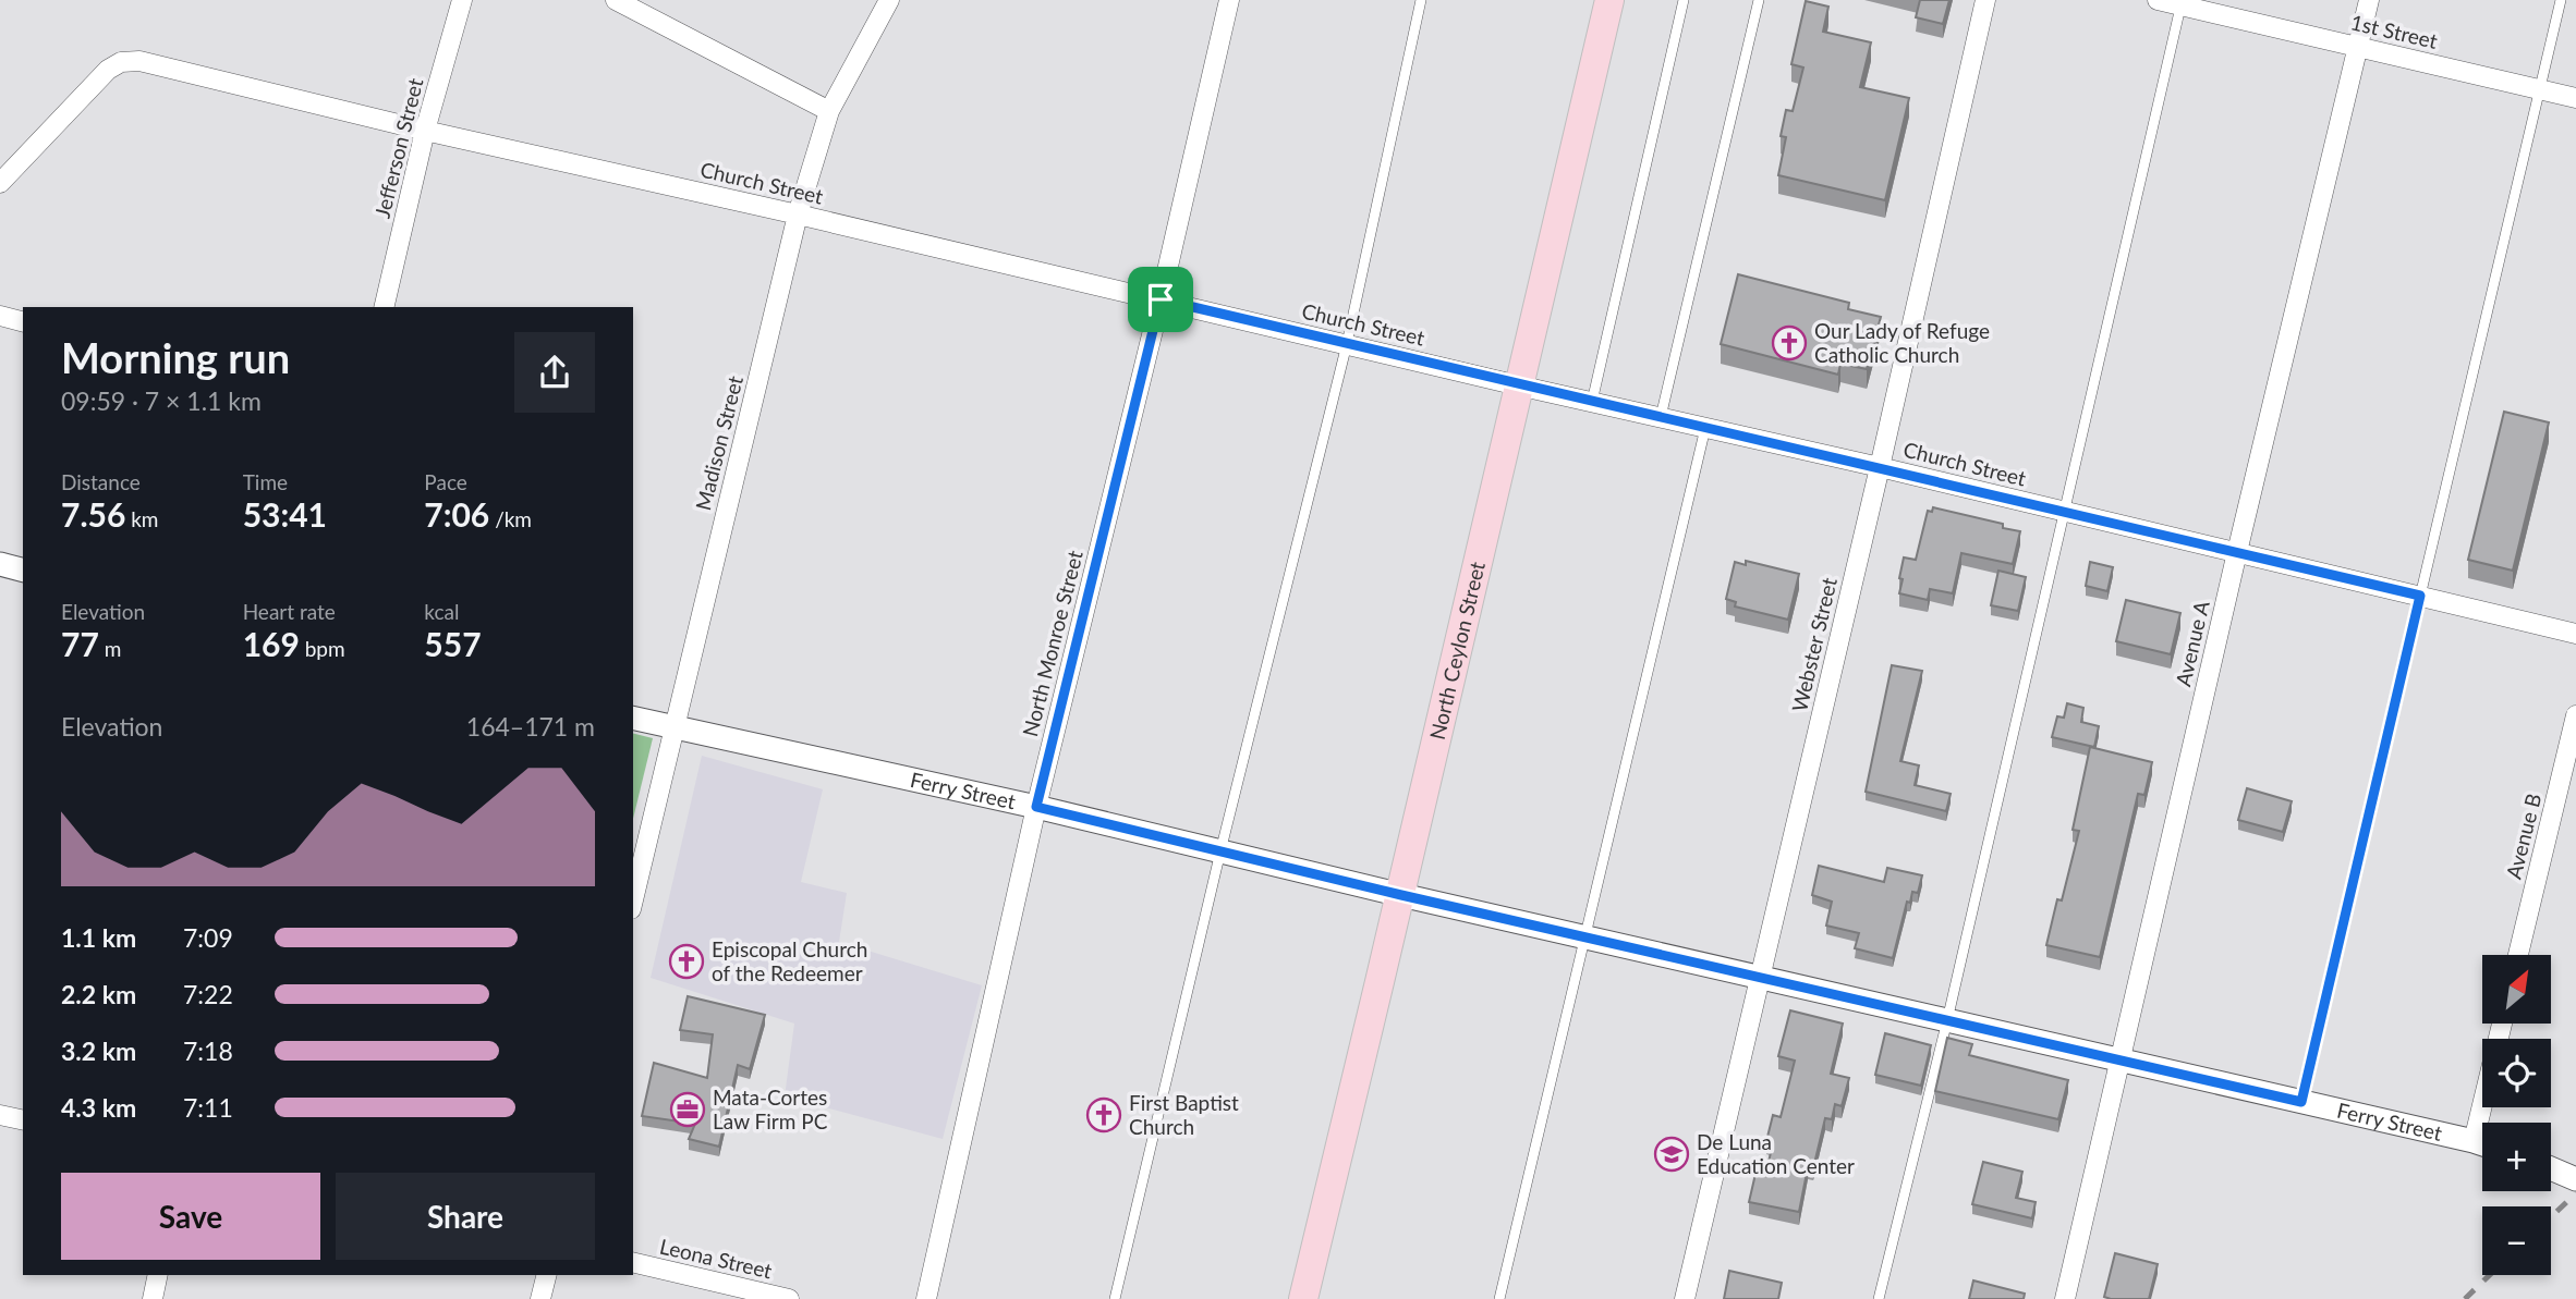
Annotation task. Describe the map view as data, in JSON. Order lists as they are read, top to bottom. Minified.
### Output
{"streets":{"main road":["North Ceylon Street"],"street":["1st Street","Jefferson Street","Church Street","Madison Street","North Monroe Street","Avenue A","Webster Street","Ferry Street","Avenue B","Leona Street"]},"crossings":[["1st Street","Avenue A"],["Jefferson Street","Church Street"],["Church Street","Madison Street"],["Church Street","North Monroe Street"],["Church Street","Avenue A"],["Church Street","Webster Street"],["Church Street","North Ceylon Street"],["Madison Street","Ferry Street"],["North Monroe Street","Ferry Street"],["Avenue A","Ferry Street"],["Webster Street","Ferry Street"],["North Ceylon Street","Ferry Street"]],"places":{"church":["Our Lady of Refuge Catholic Church","Episcopal Church of the Redeemer","First Baptist Church"],"office":["Mata-Cortes Law Firm PC"],"school or university":["De Luna Education Center"]},"north":"top right","page":{"heading":["Morning run","09:59 · 7 × 1.1 km"],"stats":[["Distance","7.56 km"],["Time","53:41"],["Pace","7:06 /km"],["Elevation","77 m"],["Heart rate","169 bpm"],["kcal","557"]],"chart":["Elevation","164–171 m"],"list":[{"name":"1.1 km","note":"7:09"},{"name":"2.2 km","note":"7:22"},{"name":"3.2 km","note":"7:18"},{"name":"4.3 km","note":"7:11"}],"map_buttons":["+","−"],"buttons":["Save","Share"]}}
